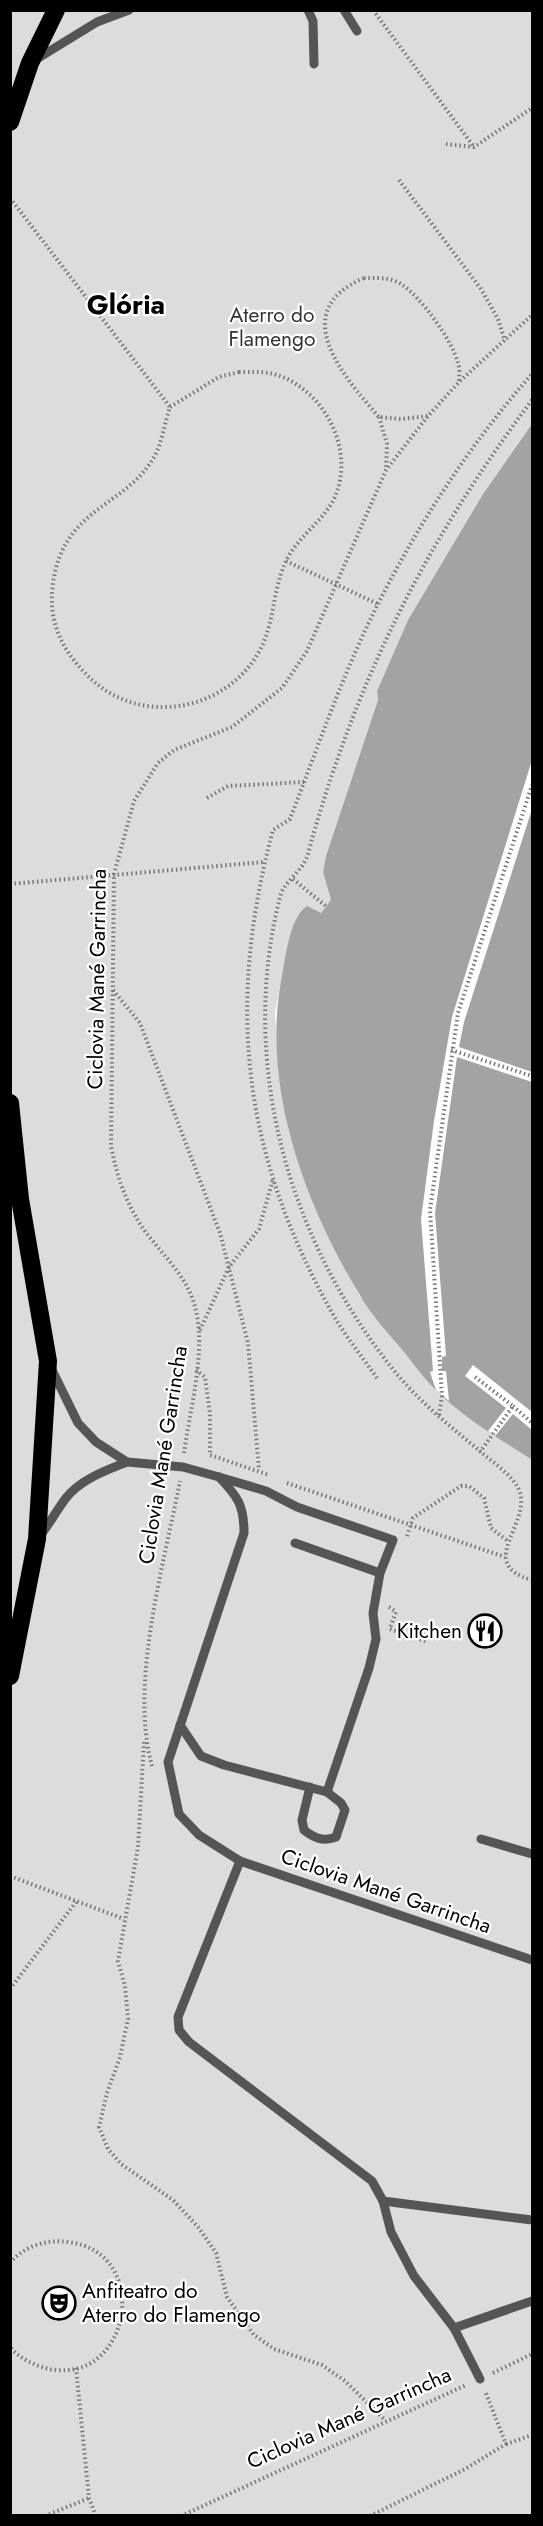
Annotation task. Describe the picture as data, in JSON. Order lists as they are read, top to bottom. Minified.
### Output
{"streets":{"lane":["Ciclovia Mané Garrincha"]},"districts":["Glória"],"parks":["Aterro do Flamengo"],"places":{"restaurant":["Kitchen"],"theatre":["Anfiteatro do Aterro do Flamengo"]}}
